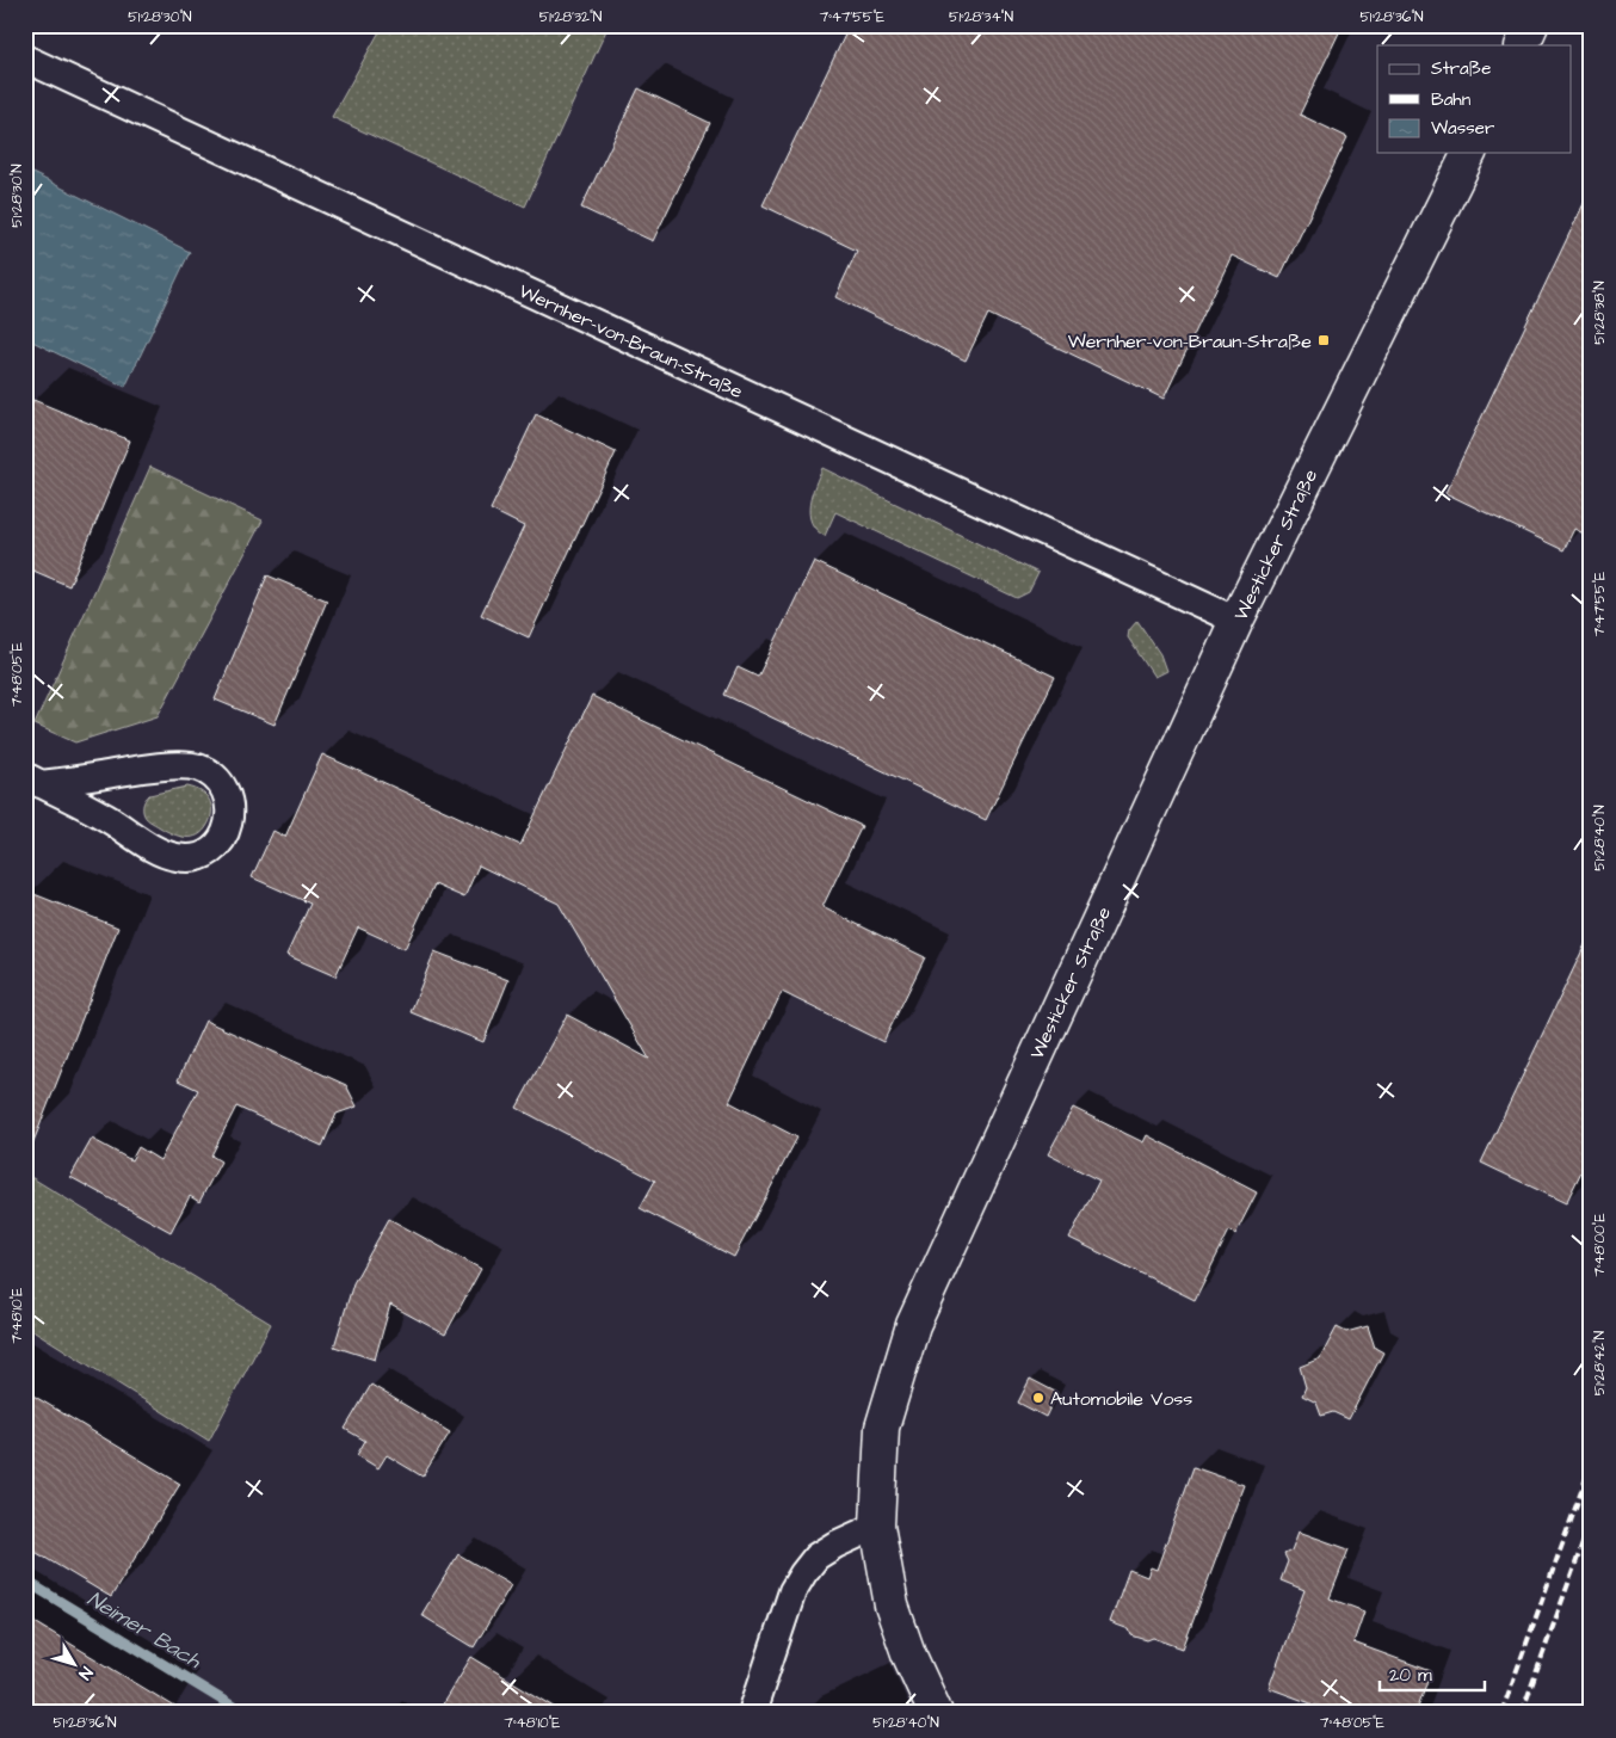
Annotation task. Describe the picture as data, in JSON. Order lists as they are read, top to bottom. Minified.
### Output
{"streets":{"main road":["Westicker Straße"],"street":["Wernher-von-Braun-Straße"]},"crossings":[["Wernher-von-Braun-Straße","Westicker Straße"]],"water":["Neimer Bach"],"places":{"transit":["Wernher-von-Braun-Straße"],"other":["Automobile Voss"]},"legend":["Straße","Bahn","Wasser"],"scale_bar":"20 m","north":"bottom right","coordinates":["51°28'30\"N","51°28'32\"N","7°47'55\"E","51°28'34\"N","51°28'36\"N","51°28'38\"N","7°48'05\"E","51°28'40\"N","7°48'00\"E","7°48'10\"E","51°28'42\"N"]}
